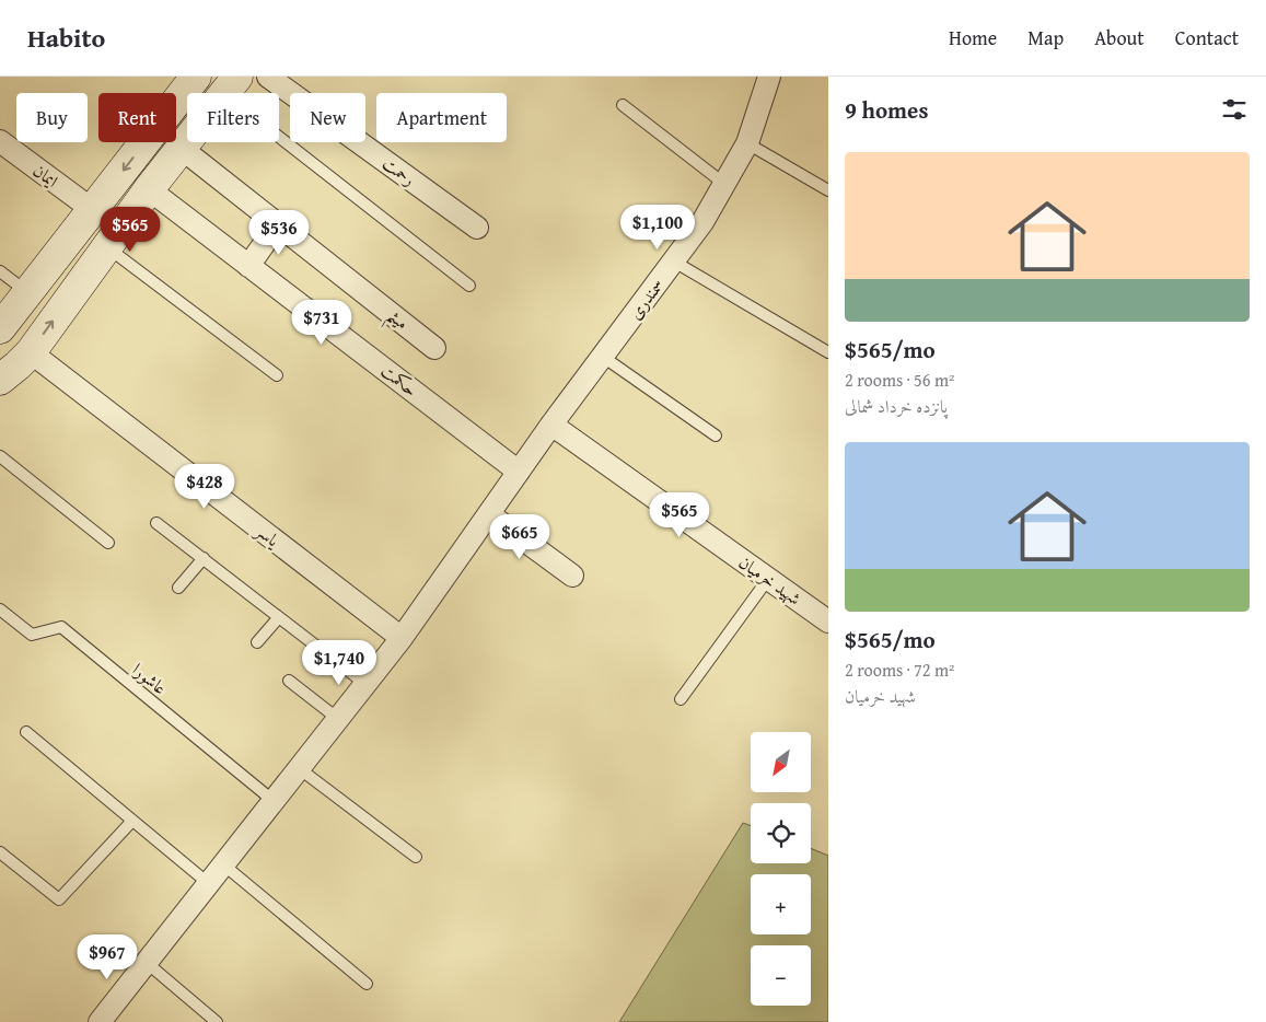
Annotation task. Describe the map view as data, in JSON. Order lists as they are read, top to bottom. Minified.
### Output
{"streets":{"street":["رحمت","ایمان","سمندری","میثم","حکمت","یاسر","شهید خرمیان"],"lane":["عاشورا"]},"crossings":[["سمندری","حکمت"],["سمندری","یاسر"],["سمندری","شهید خرمیان"],["سمندری","عاشورا"]],"north":"bottom left","page":{"header":"Habito","nav":["Home","Map","About","Contact"],"heading":"9 homes","chip":["Buy","Rent","Filters","New","Apartment"],"list":[{"name":"$565/mo","note":"2 rooms · 56 m² · پانزده خرداد شمالی"},{"name":"$565/mo","note":"2 rooms · 72 m² · شهید خرمیان"}],"price":["$1,100","$565","$536","$731","$428","$565","$665","$1,740","$967"],"map_buttons":["+","−"]}}
